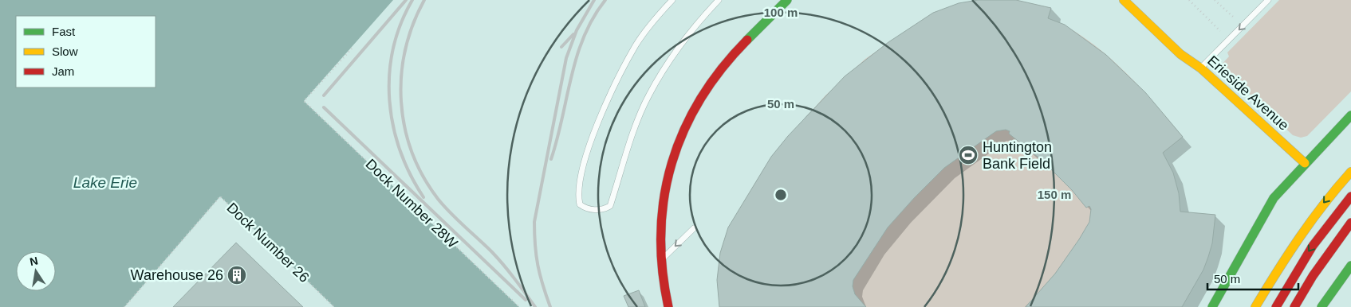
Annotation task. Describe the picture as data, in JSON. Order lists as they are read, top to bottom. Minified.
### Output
{"streets":{"main road":["Erieside Avenue"],"path":["Dock Number 28W","Dock Number 26"]},"water":["Lake Erie"],"places":{"sports":["Huntington Bank Field"],"building":["Warehouse 26"]},"legend":["Fast","Slow","Jam"],"scale_bar":"50 m","north":"top","rings":["100 m","50 m","150 m"]}
